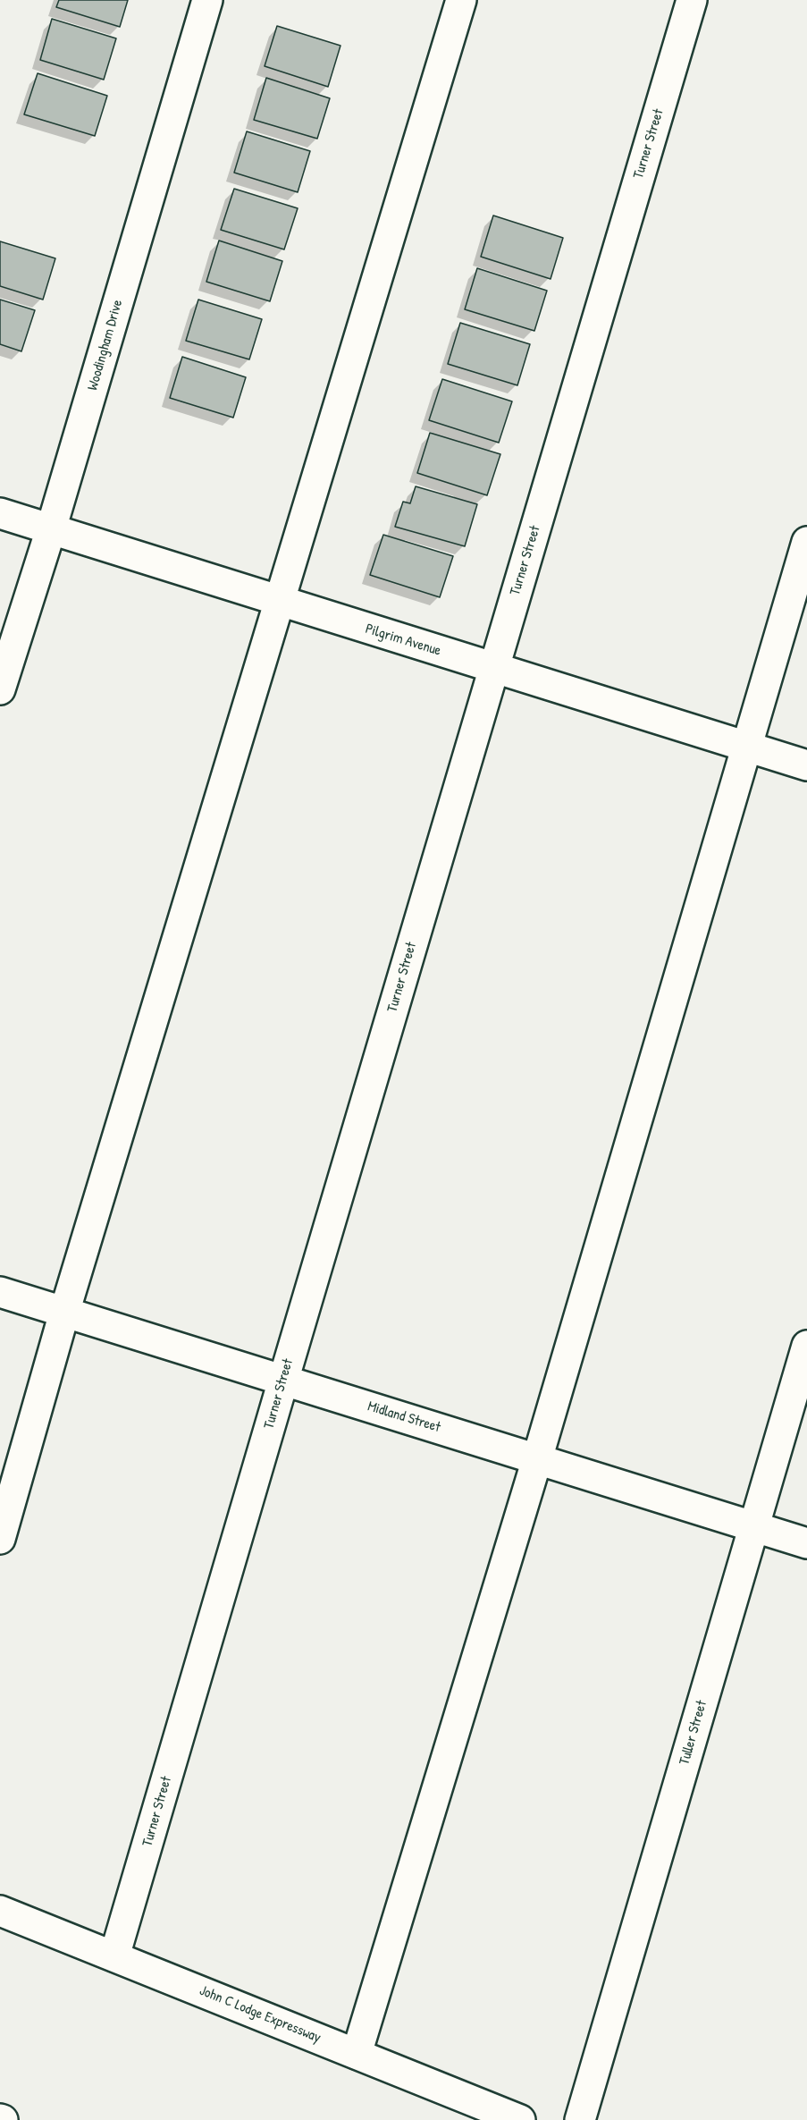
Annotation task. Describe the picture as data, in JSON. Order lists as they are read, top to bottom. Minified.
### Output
{"streets":{"street":["Turner Street","Woodingham Drive","Pilgrim Avenue","Midland Street","Tuller Street","John C Lodge Expressway"]},"crossings":[["Turner Street","Pilgrim Avenue"],["Turner Street","Midland Street"],["Turner Street","John C Lodge Expressway"],["Woodingham Drive","Pilgrim Avenue"],["Midland Street","Tuller Street"]]}
